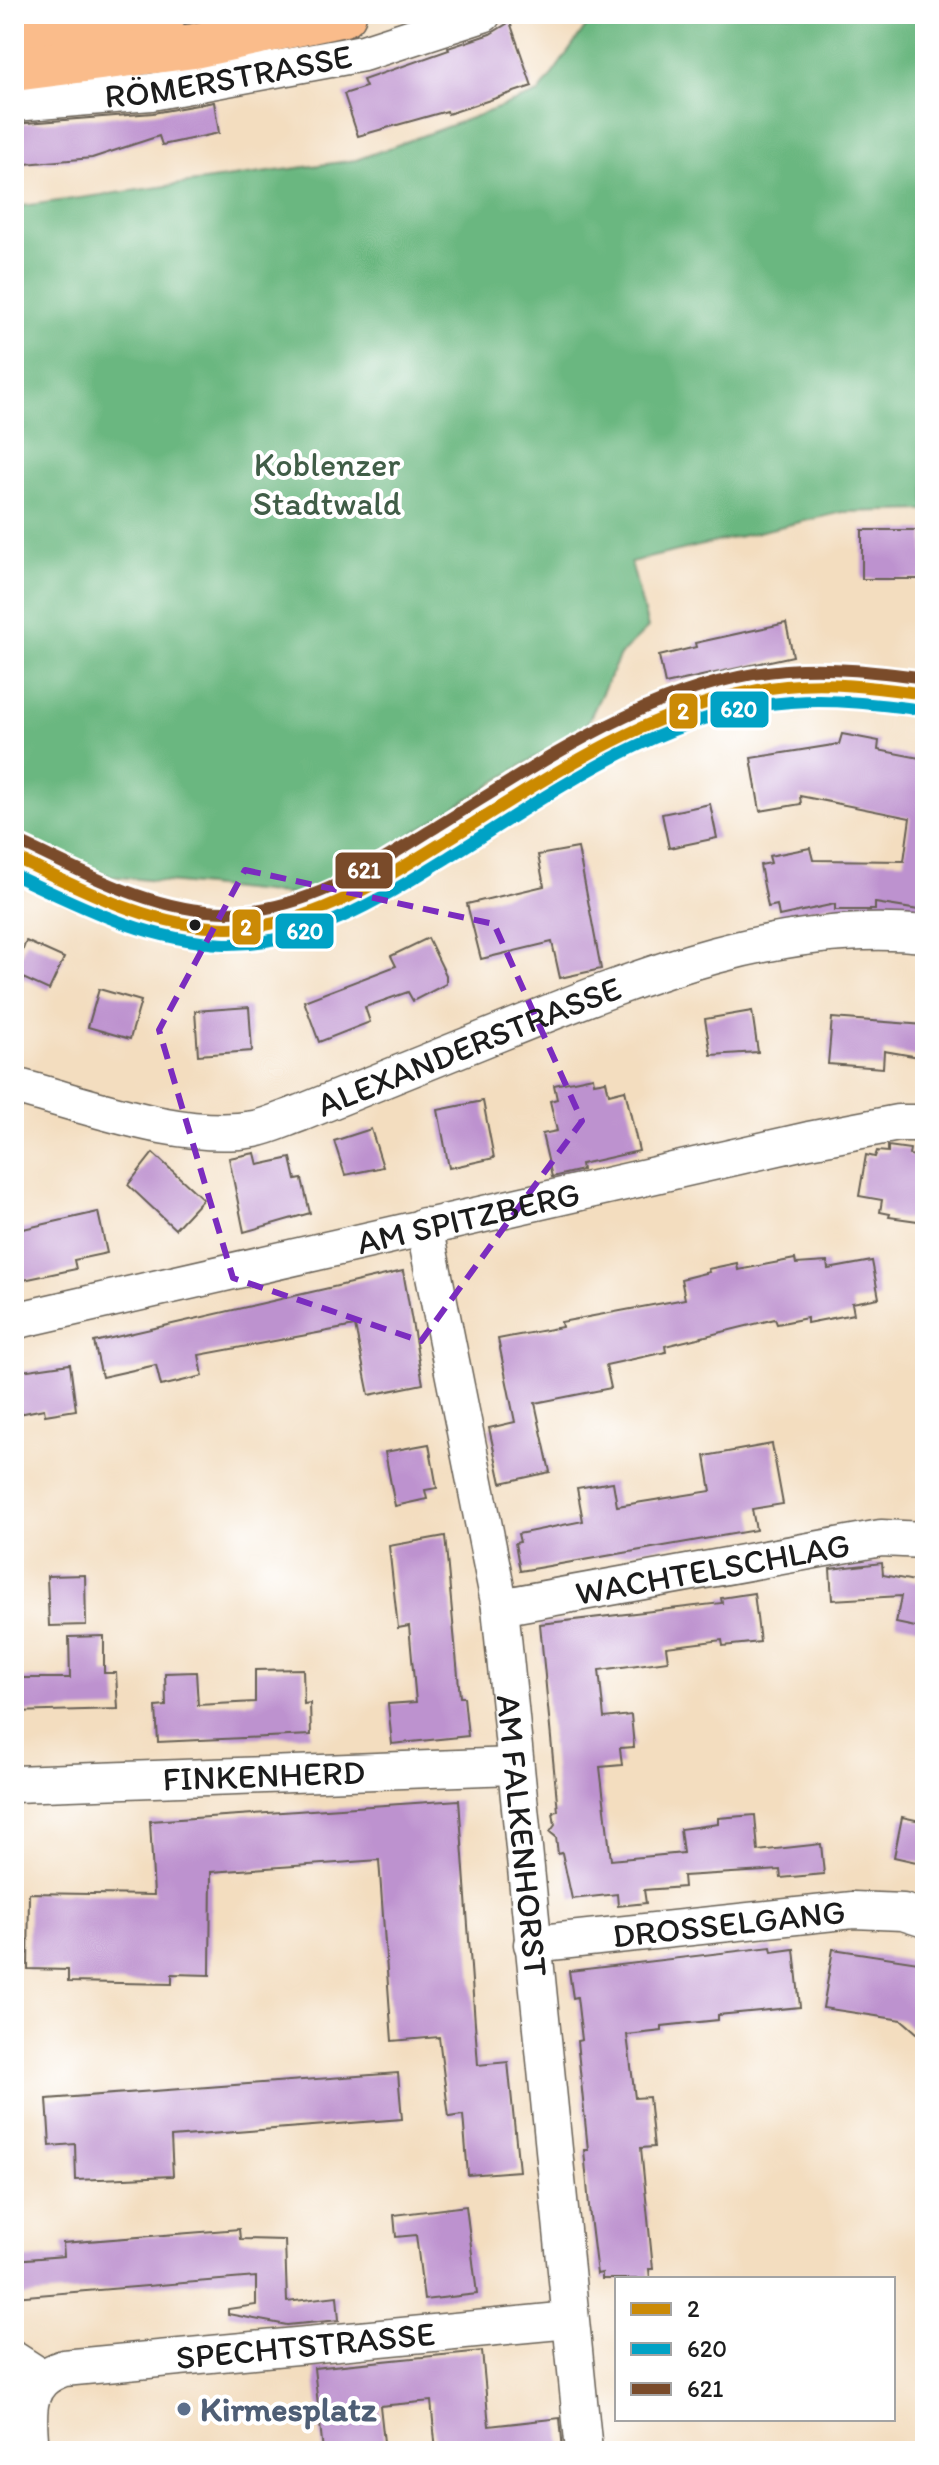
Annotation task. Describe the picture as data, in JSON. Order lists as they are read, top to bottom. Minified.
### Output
{"streets":{"street":["RÖMERSTRASSE","ALEXANDERSTRASSE","AM SPITZBERG","WACHTELSCHLAG","FINKENHERD","AM FALKENHORST","DROSSELGANG","SPECHTSTRASSE"]},"crossings":[["AM SPITZBERG","AM FALKENHORST"],["WACHTELSCHLAG","AM FALKENHORST"],["FINKENHERD","AM FALKENHORST"],["AM FALKENHORST","DROSSELGANG"],["AM FALKENHORST","SPECHTSTRASSE"]],"parks":["Koblenzer Stadtwald"],"places":["Kirmesplatz"],"lines":["transit line 621","transit line 2","transit line 620"],"legend":["2","620","621"]}
